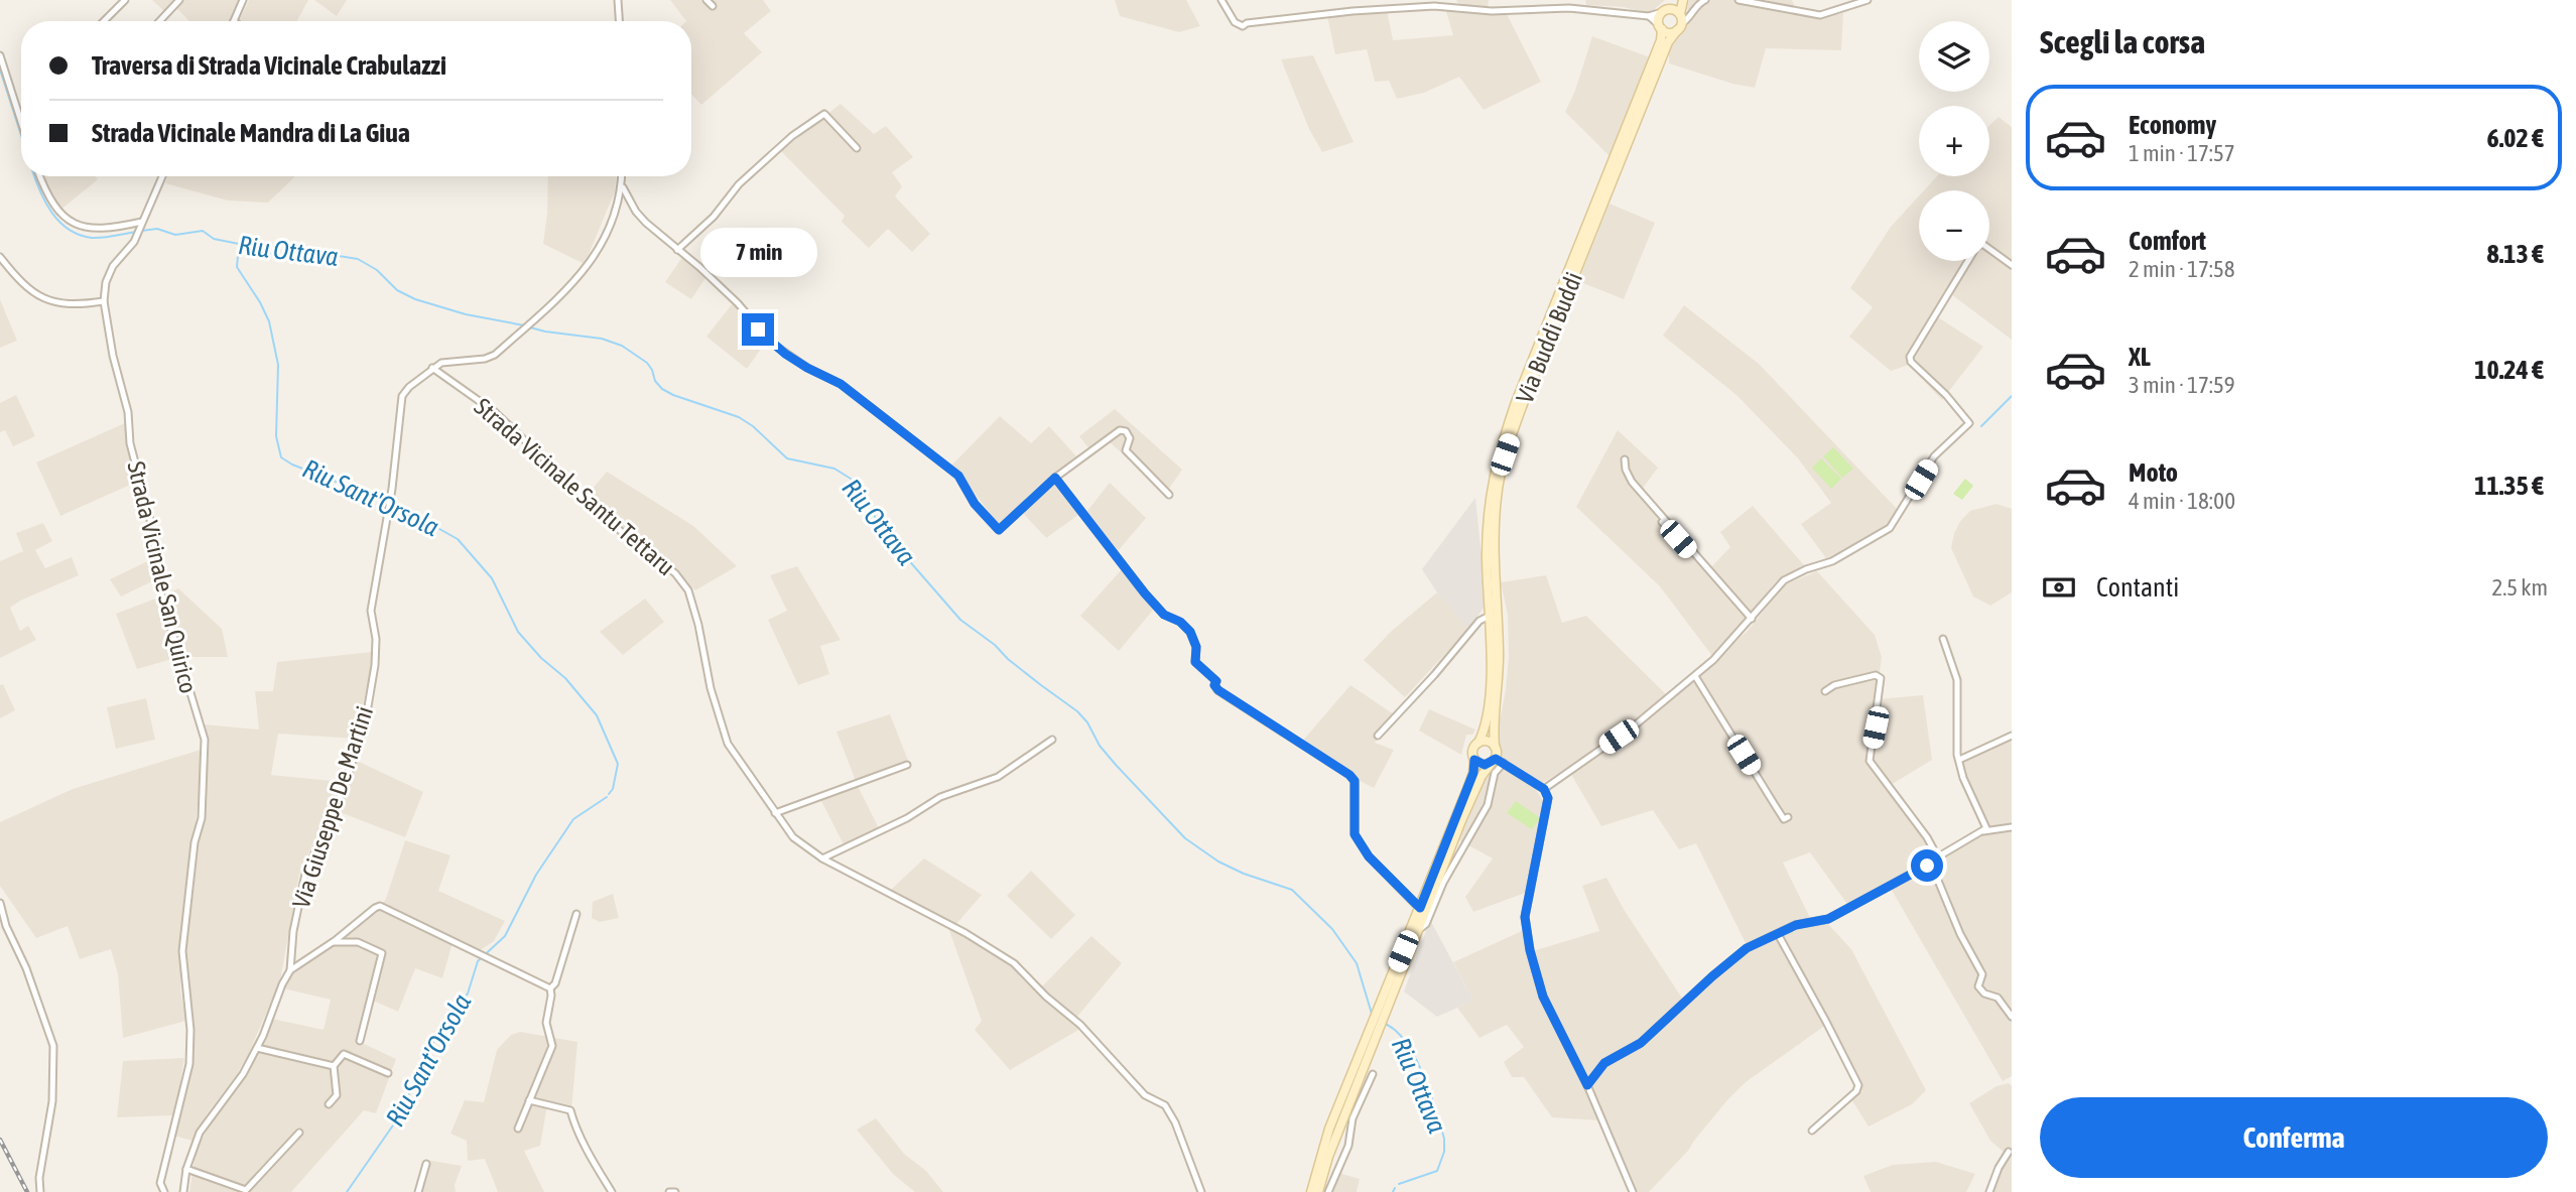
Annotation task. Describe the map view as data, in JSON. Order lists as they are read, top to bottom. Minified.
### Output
{"streets":{"main road":["Via Buddi Buddi"],"street":["Strada Vicinale Santu Tettaru","Strada Vicinale San Quirico","Via Giuseppe De Martini"]},"crossings":[["Strada Vicinale Santu Tettaru","Via Giuseppe De Martini"]],"water":["Riu Ottava","Riu Sant'Orsola"],"page":{"heading":"Scegli la corsa","map_buttons":["+","−"],"banner":["Traversa di Strada Vicinale Crabulazzi","Strada Vicinale Mandra di La Giua"],"list":[{"name":"Economy","note":"1 min · 17:57","value":"6.02 €"},{"name":"Comfort","note":"2 min · 17:58","value":"8.13 €"},{"name":"XL","note":"3 min · 17:59","value":"10.24 €"},{"name":"Moto","note":"4 min · 18:00","value":"11.35 €"}],"bubble":"7 min","pay":["Contanti","2.5 km"],"buttons":"Conferma"}}
